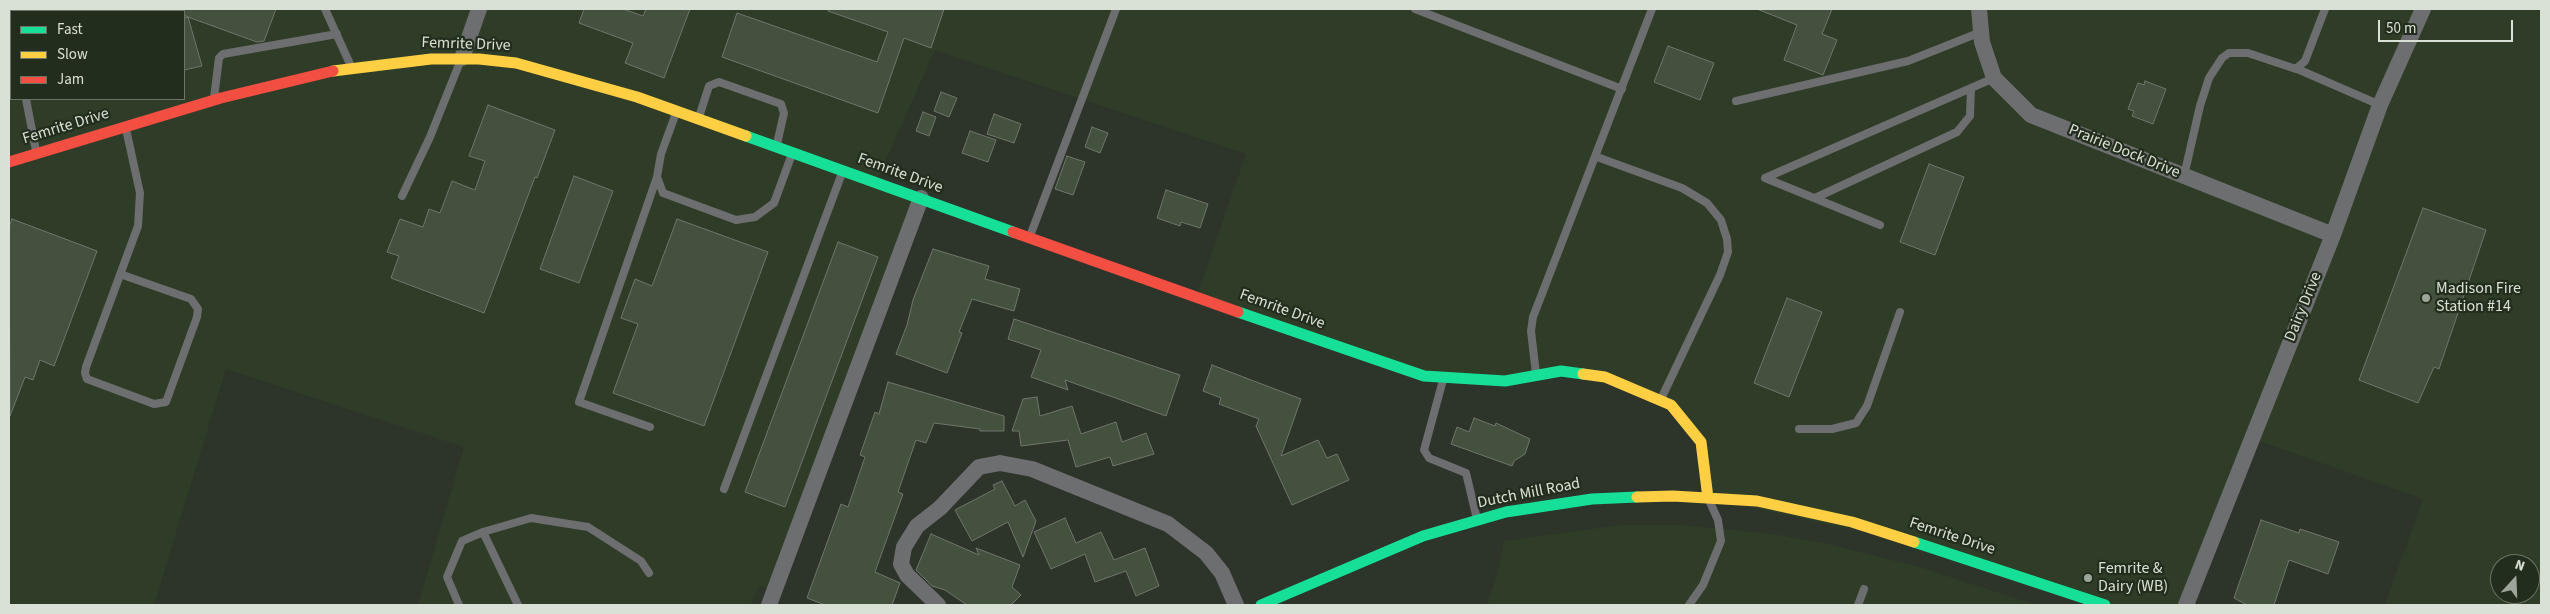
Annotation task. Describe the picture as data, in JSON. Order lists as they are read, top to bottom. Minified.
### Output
{"streets":{"street":["Femrite Drive","Prairie Dock Drive","Dairy Drive","Dutch Mill Road"]},"crossings":[["Femrite Drive","Dutch Mill Road"],["Prairie Dock Drive","Dairy Drive"]],"places":["Madison Fire Station #14","Femrite & Dairy (WB)"],"legend":["Fast","Slow","Jam"],"scale_bar":"50 m","north":"top"}
